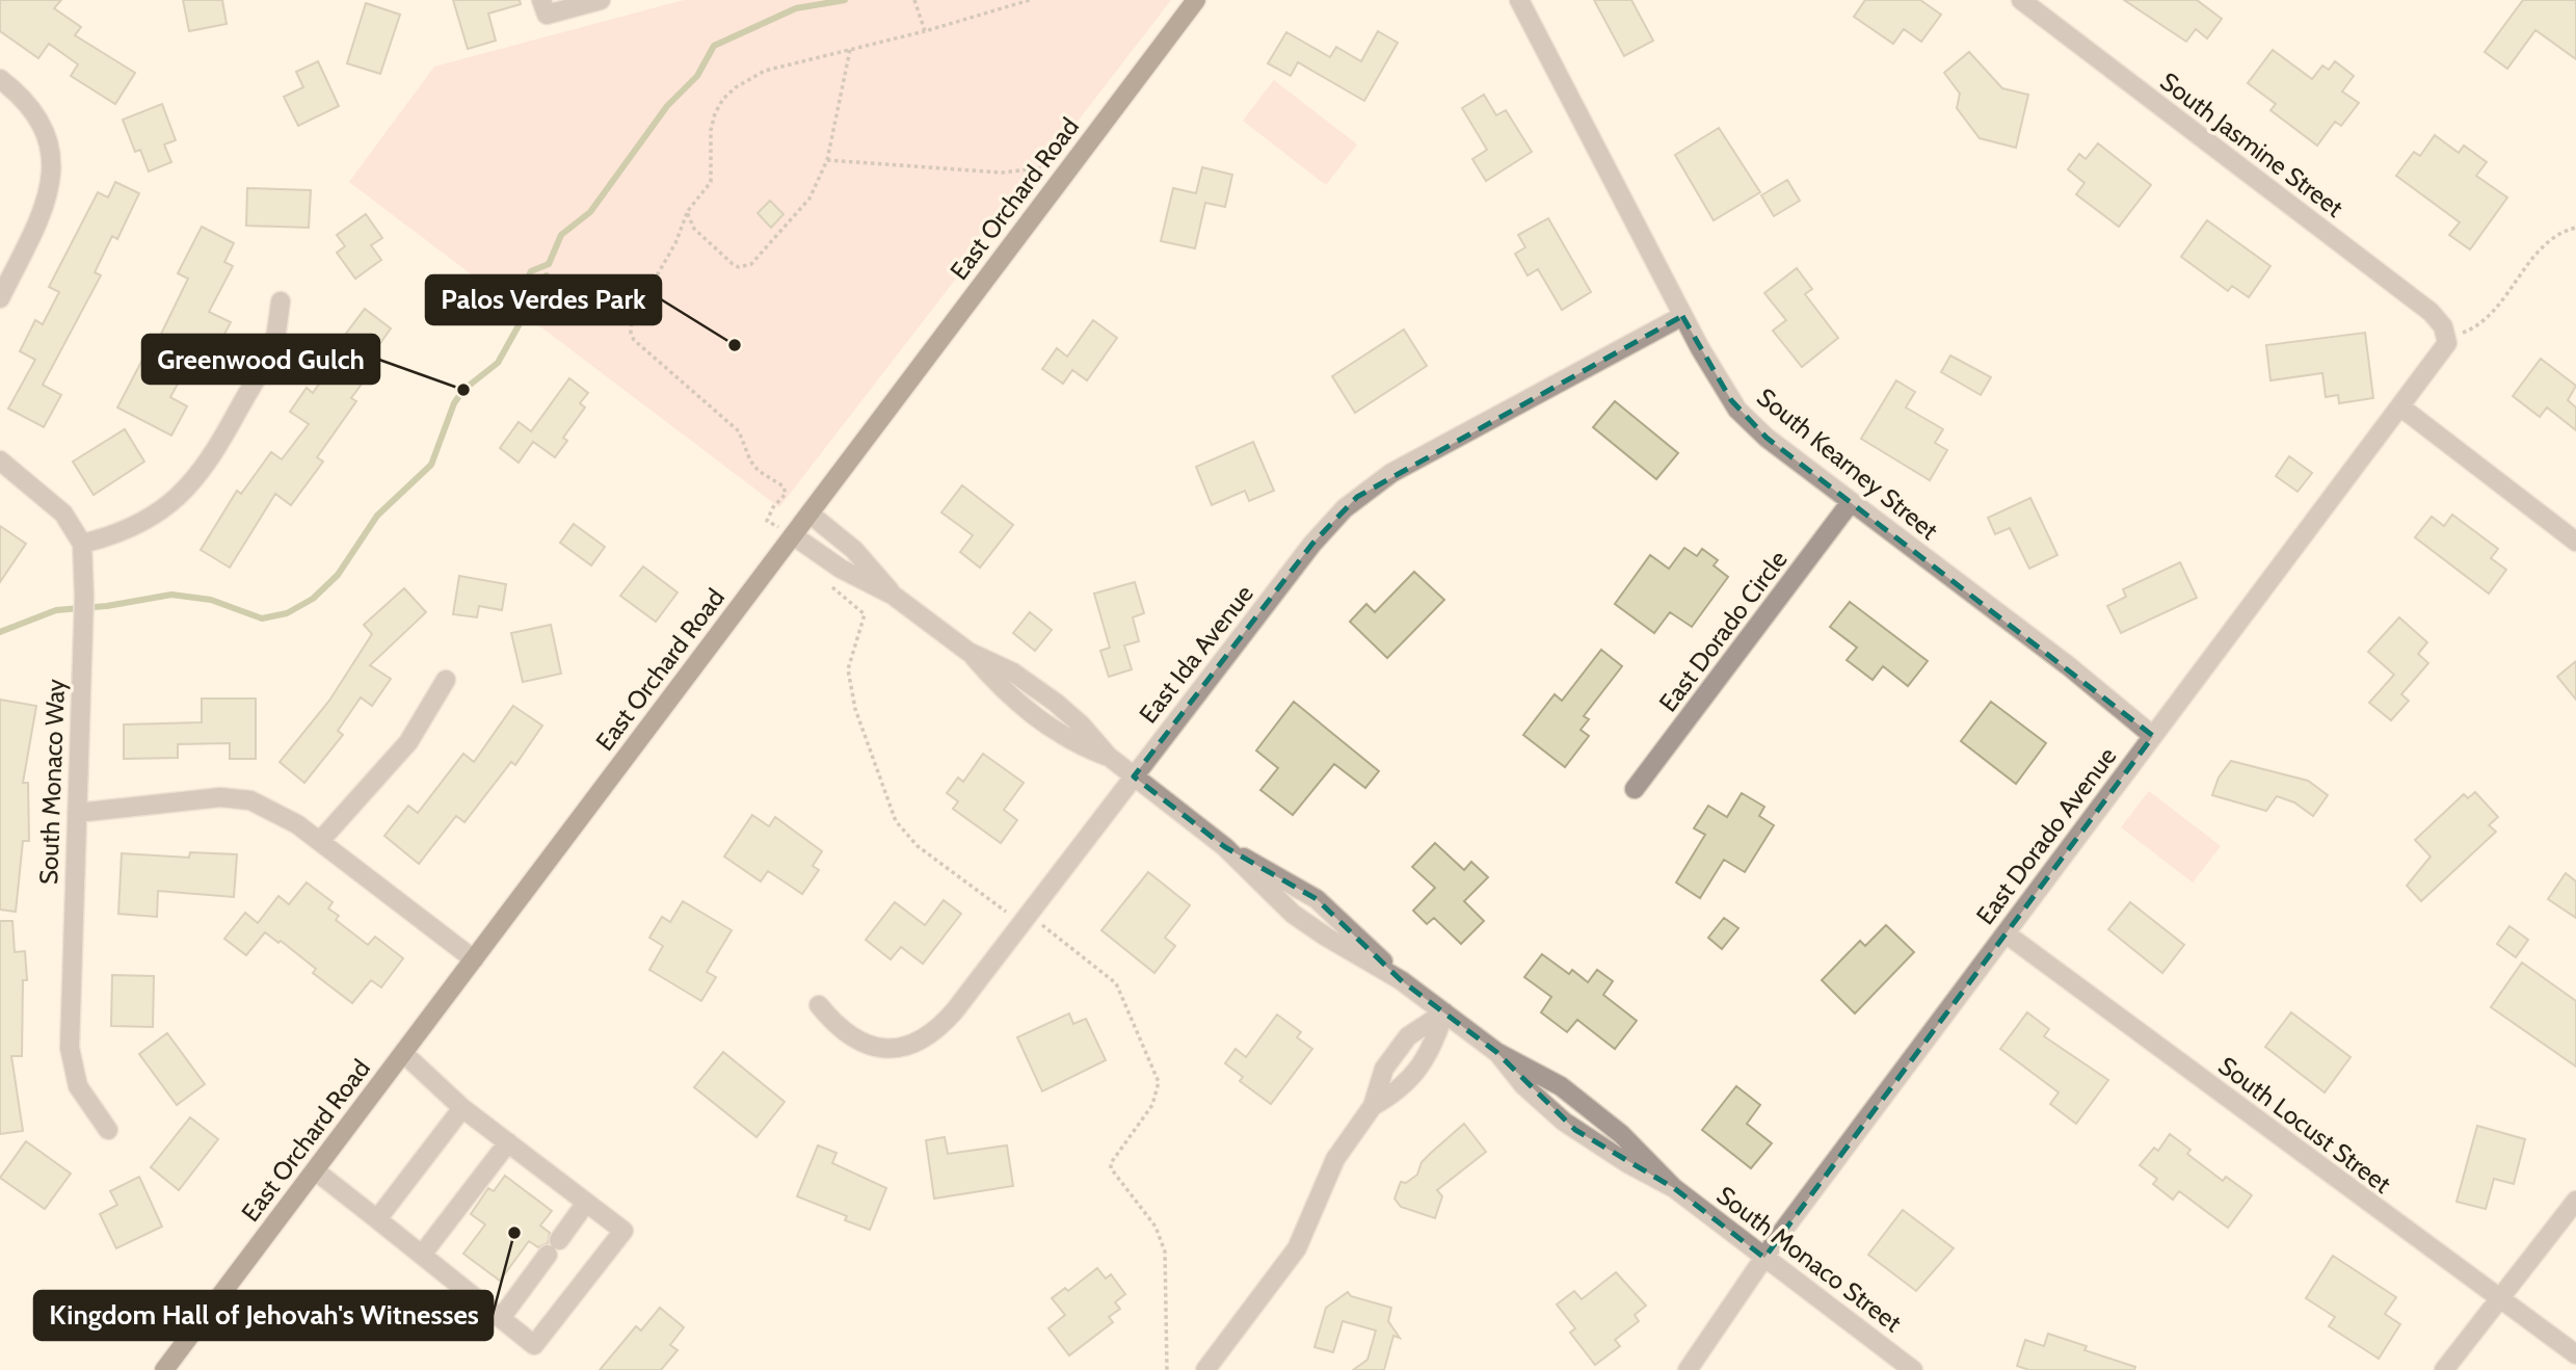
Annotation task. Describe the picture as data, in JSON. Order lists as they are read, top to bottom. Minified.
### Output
{"streets":{"main road":["East Orchard Road"],"street":["South Jasmine Street","South Kearney Street","East Dorado Circle","East Ida Avenue","South Monaco Way","East Dorado Avenue","South Locust Street","South Monaco Street"]},"crossings":[["South Jasmine Street","East Dorado Avenue"],["East Orchard Road","South Monaco Street"],["South Kearney Street","East Dorado Circle"],["South Kearney Street","East Ida Avenue"],["South Kearney Street","East Dorado Avenue"],["East Ida Avenue","South Monaco Street"],["East Dorado Avenue","South Locust Street"],["East Dorado Avenue","South Monaco Street"]],"places":["Palos Verdes Park","Greenwood Gulch","Kingdom Hall of Jehovah's Witnesses"]}
